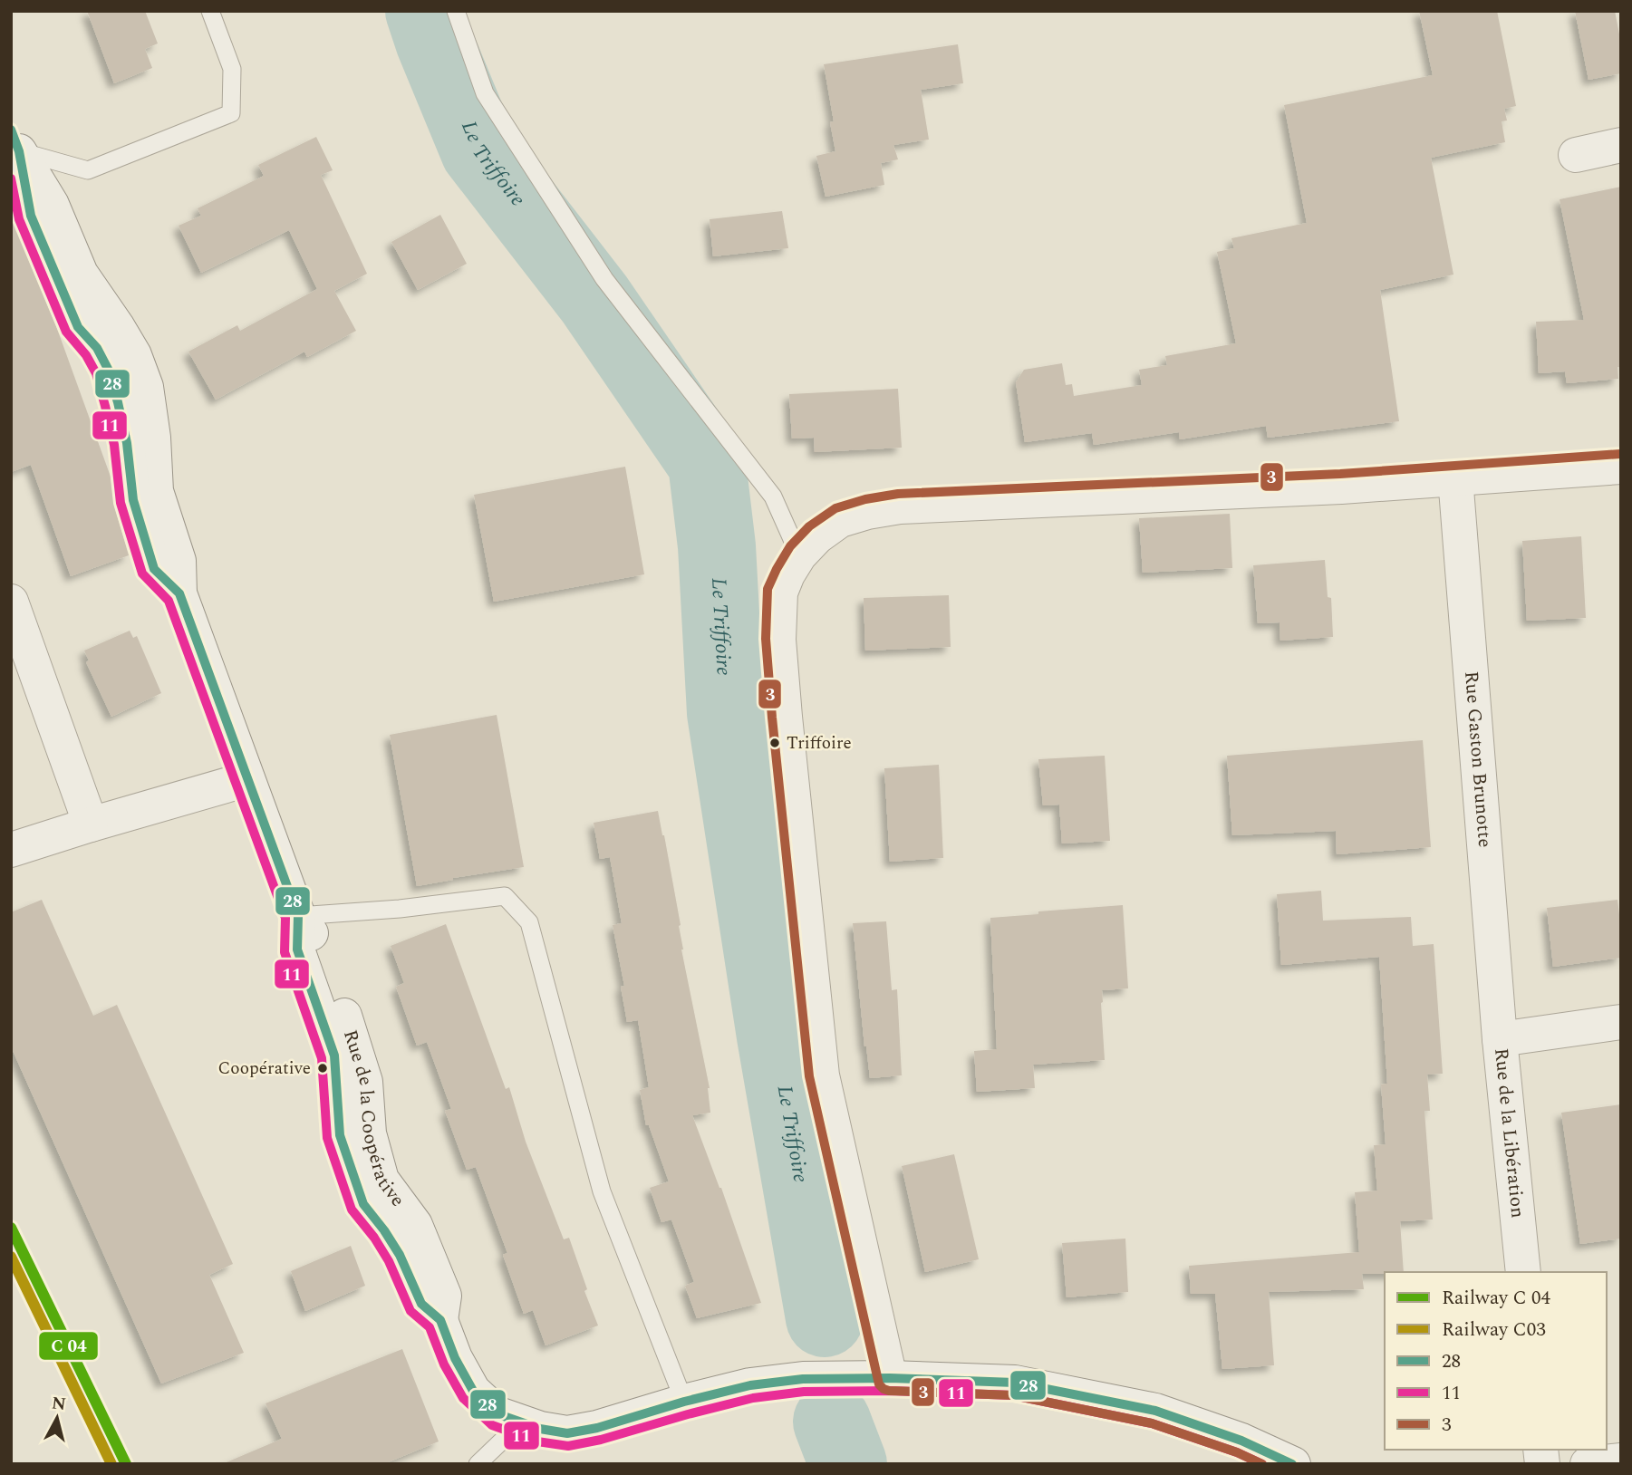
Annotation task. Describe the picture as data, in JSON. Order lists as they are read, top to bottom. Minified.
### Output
{"streets":{"street":["Rue Gaston Brunotte","Rue de la Coopérative","Rue de la Libération"]},"crossings":[["Rue Gaston Brunotte","Rue de la Libération"]],"water":["Le Triffoire"],"places":["Triffoire","Coopérative"],"lines":["transit line 28","transit line 11","transit line 3","rail line C03"],"legend":["Railway C 04","Railway C03","28","11","3"],"north":"top"}
